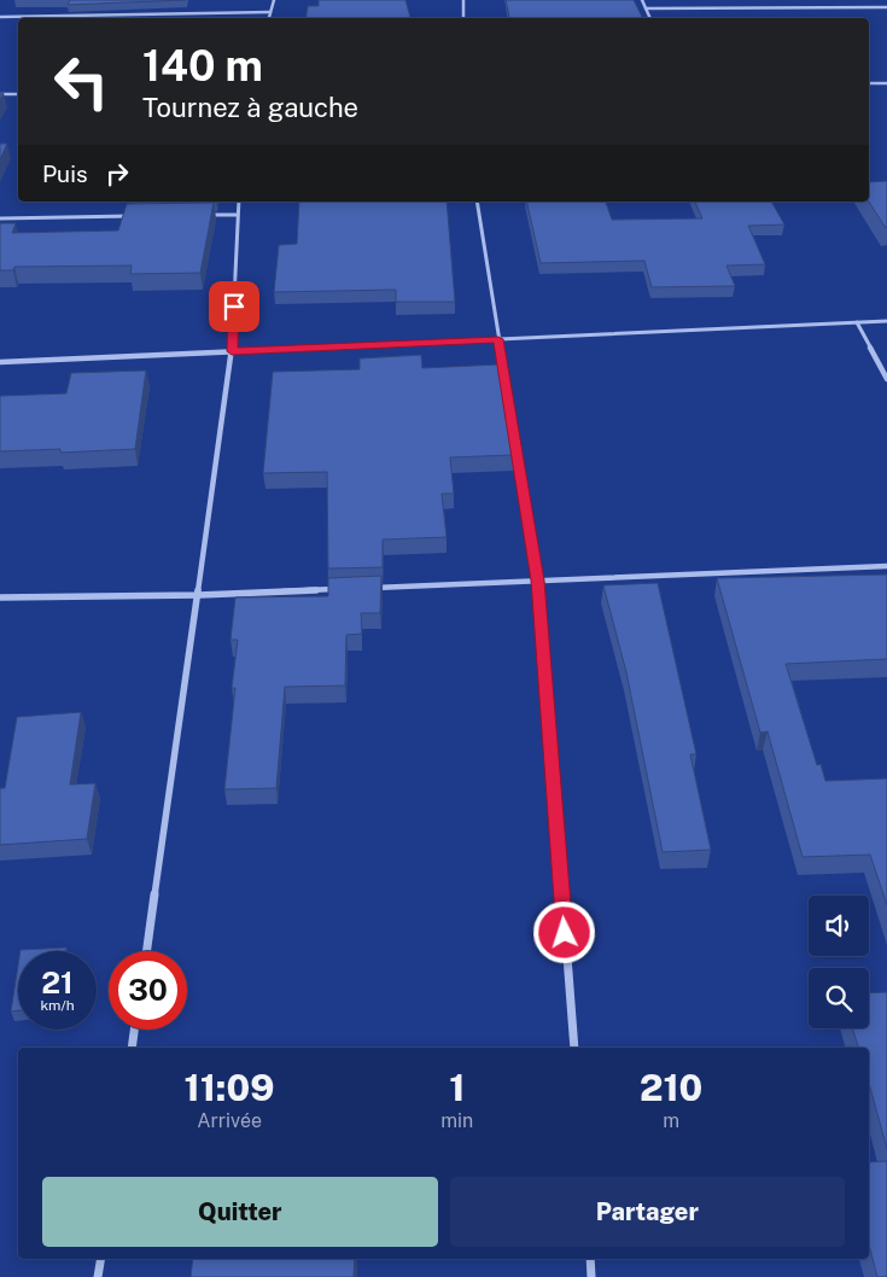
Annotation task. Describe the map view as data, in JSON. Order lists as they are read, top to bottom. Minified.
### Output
{"page":{"turn":["140 m","Tournez à gauche"],"then":"Puis","speed":"21 km/h","limit":"30","eta":["11:09","Arrivée","1","min","210","m"],"buttons":["Quitter","Partager"]}}
